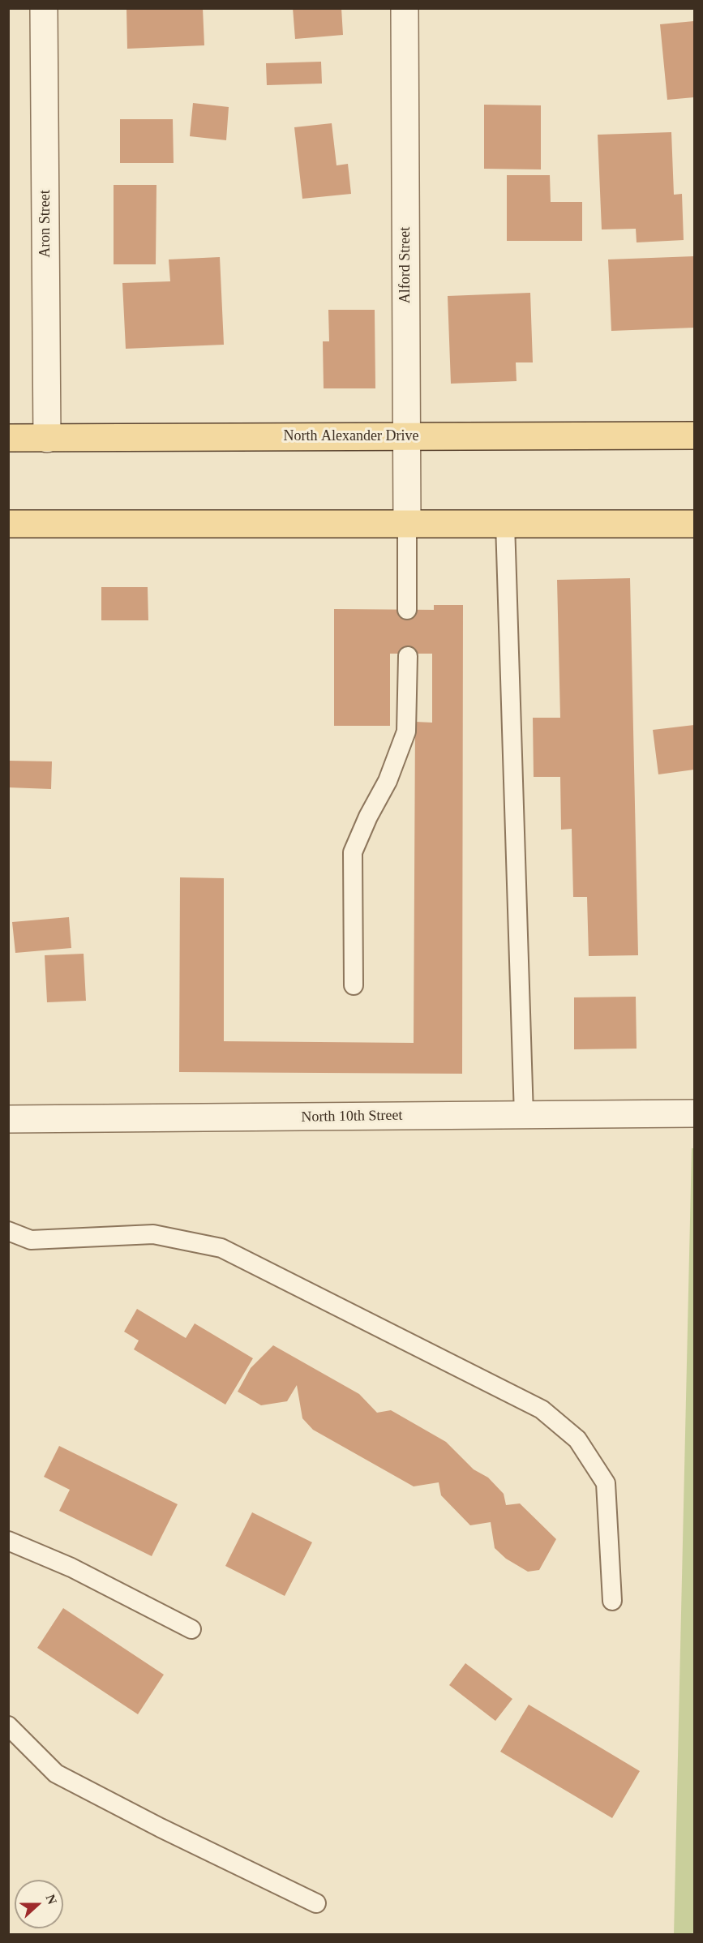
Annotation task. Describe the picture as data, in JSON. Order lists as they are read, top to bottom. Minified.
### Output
{"streets":{"main road":["North Alexander Drive"],"street":["Aron Street","Alford Street","North 10th Street"]},"crossings":[["Aron Street","North Alexander Drive"],["Alford Street","North Alexander Drive"]],"north":"right"}
